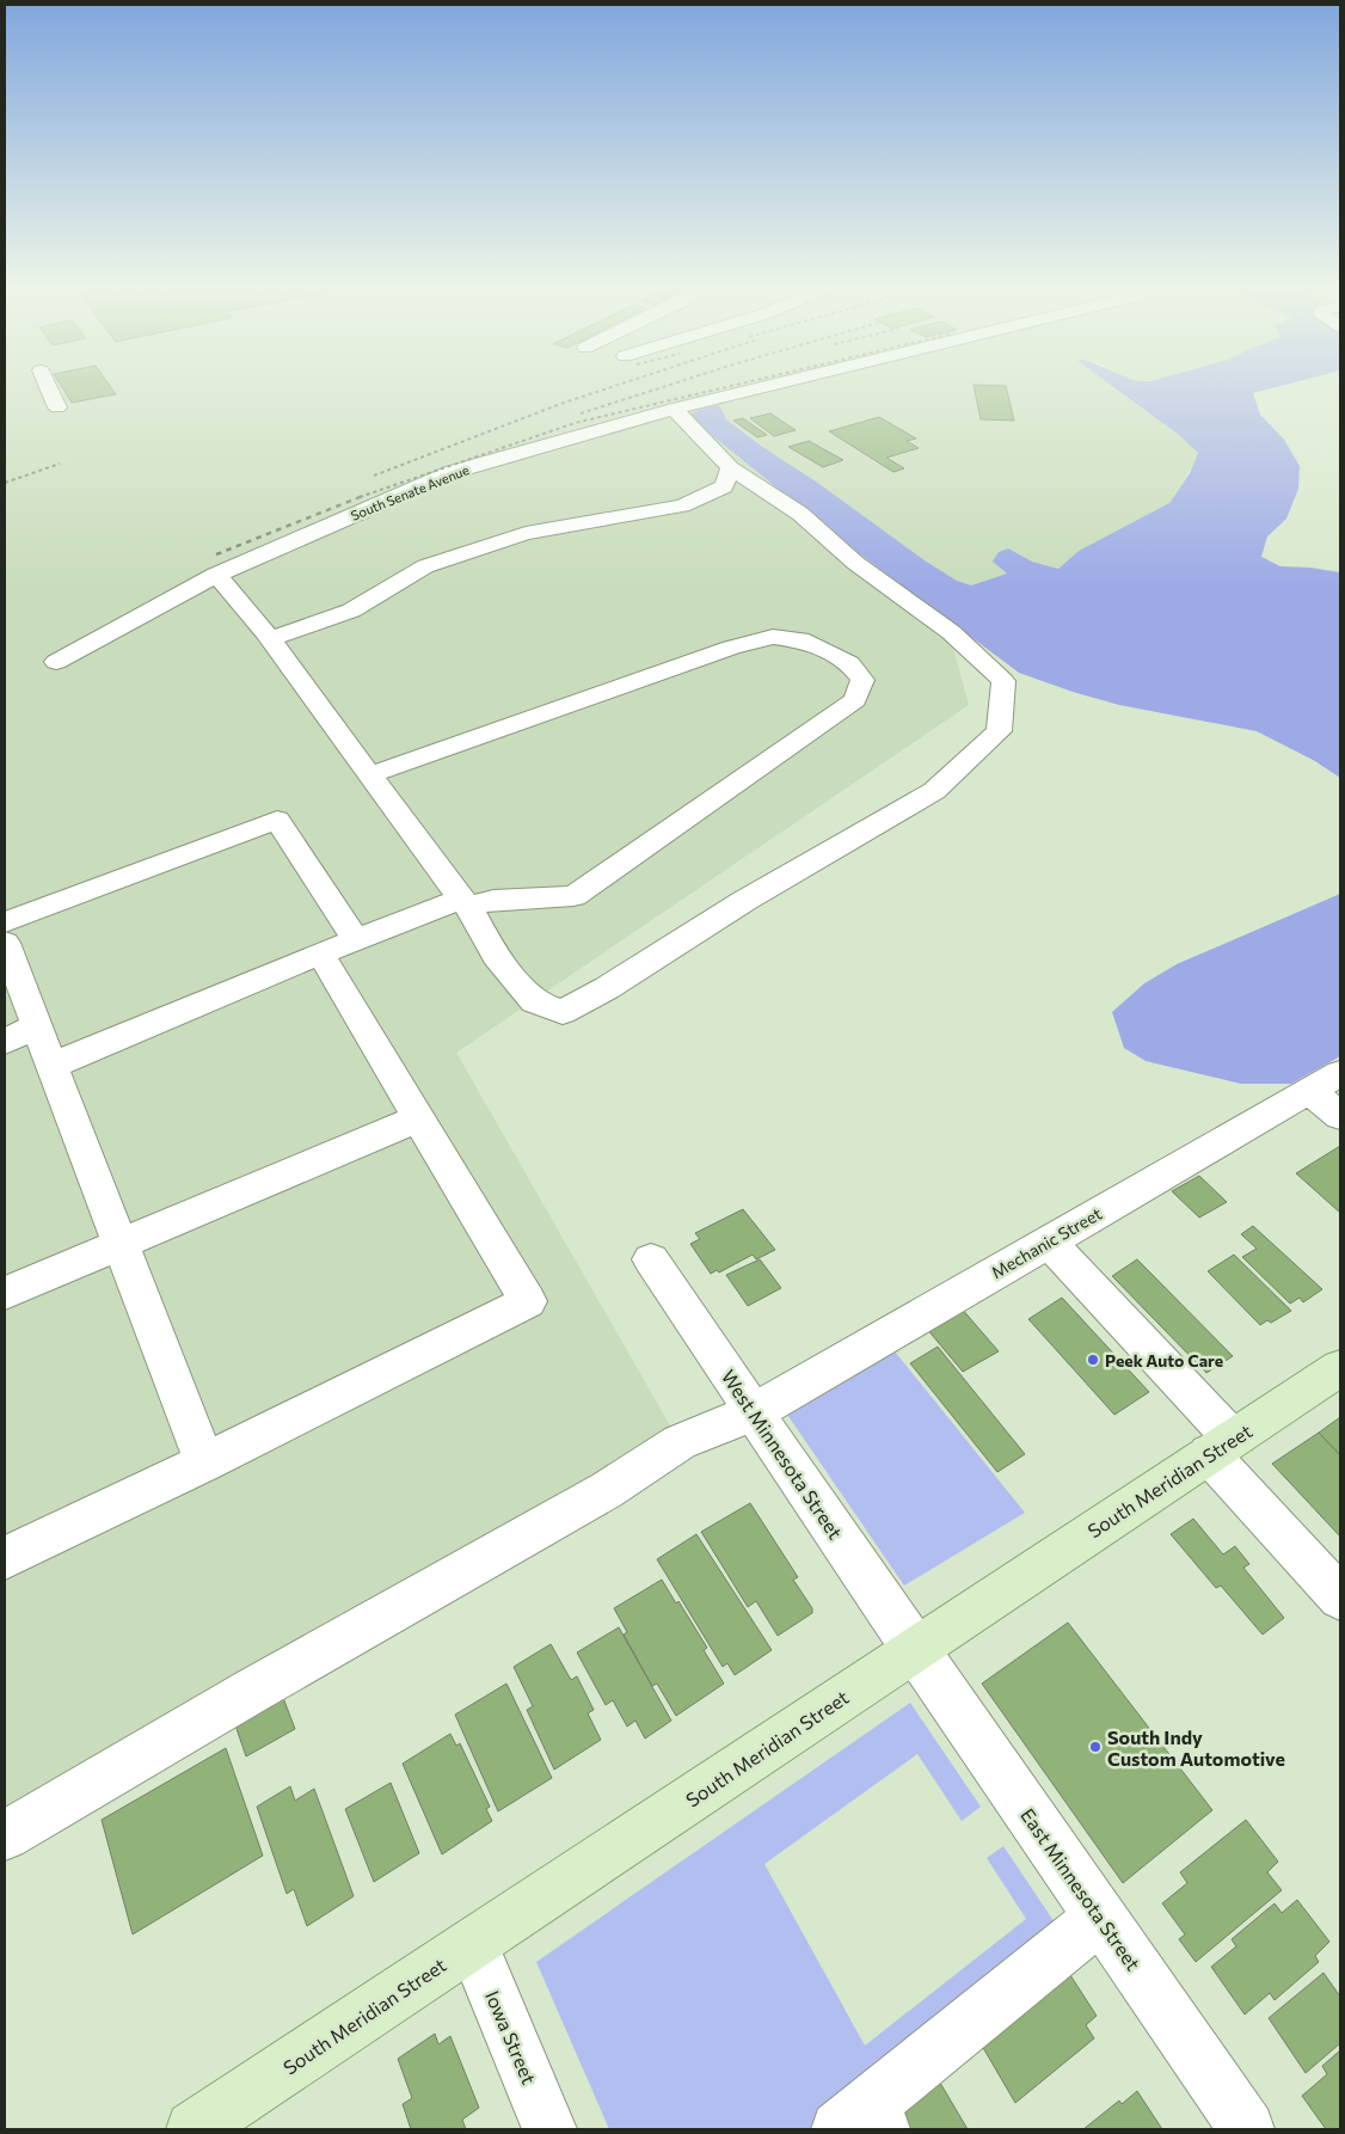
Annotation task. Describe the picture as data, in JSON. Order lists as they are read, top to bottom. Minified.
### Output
{"streets":{"main road":["South Meridian Street"],"street":["South Senate Avenue","Mechanic Street","West Minnesota Street","East Minnesota Street","Iowa Street"]},"crossings":[["Mechanic Street","West Minnesota Street"],["West Minnesota Street","South Meridian Street"],["West Minnesota Street","East Minnesota Street"],["South Meridian Street","East Minnesota Street"],["South Meridian Street","Iowa Street"]],"places":["Peek Auto Care","South Indy Custom Automotive"]}
